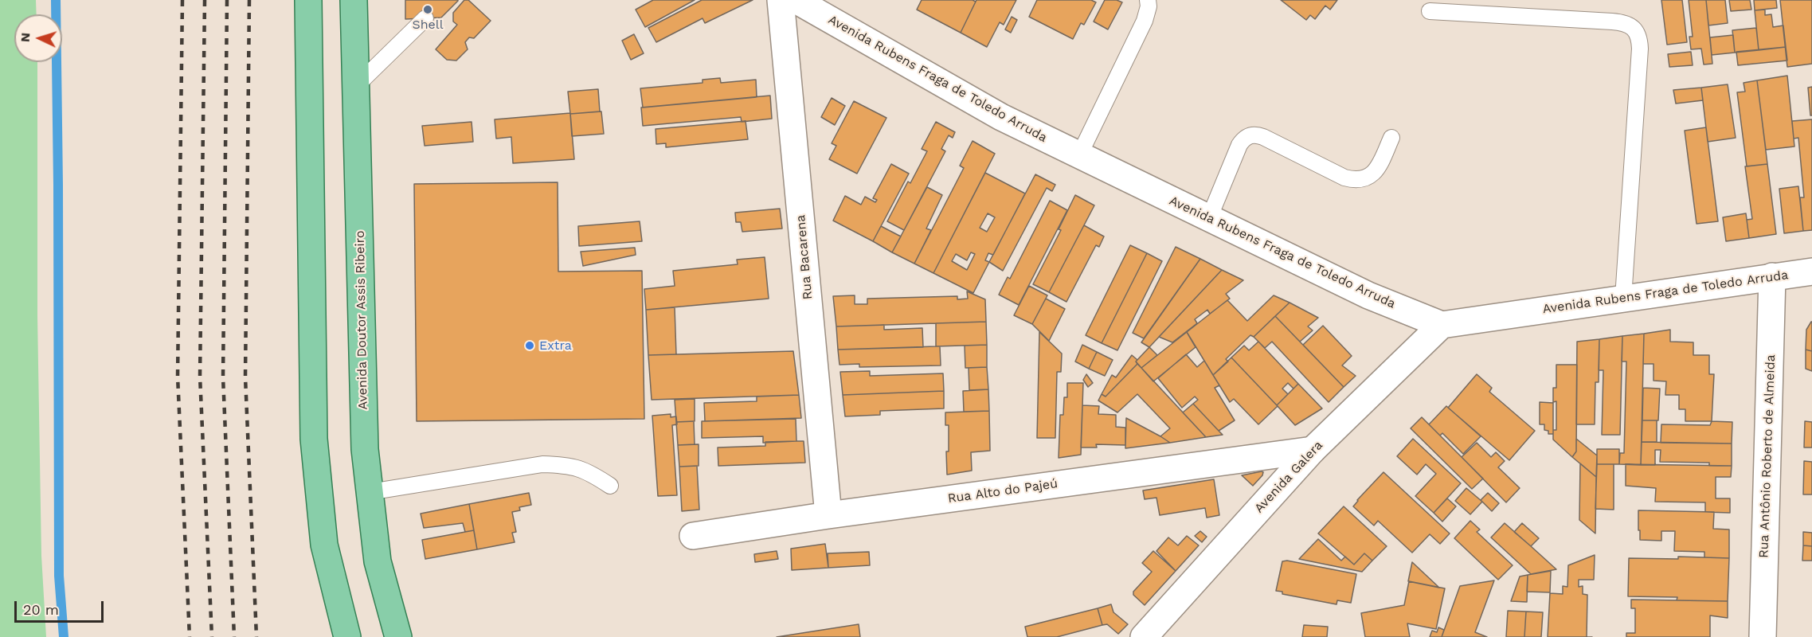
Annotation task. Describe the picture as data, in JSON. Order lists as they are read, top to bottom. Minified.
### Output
{"streets":{"main road":["Avenida Doutor Assis Ribeiro"],"street":["Avenida Rubens Fraga de Toledo Arruda","Rua Bacarena","Rua Antônio Roberto de Almeida","Avenida Galera","Rua Alto do Pajeú"]},"crossings":[["Avenida Rubens Fraga de Toledo Arruda","Rua Antônio Roberto de Almeida"],["Avenida Rubens Fraga de Toledo Arruda","Avenida Galera"],["Rua Bacarena","Rua Alto do Pajeú"],["Avenida Galera","Rua Alto do Pajeú"]],"places":["Shell","Extra"],"scale_bar":"20 m","north":"left"}
